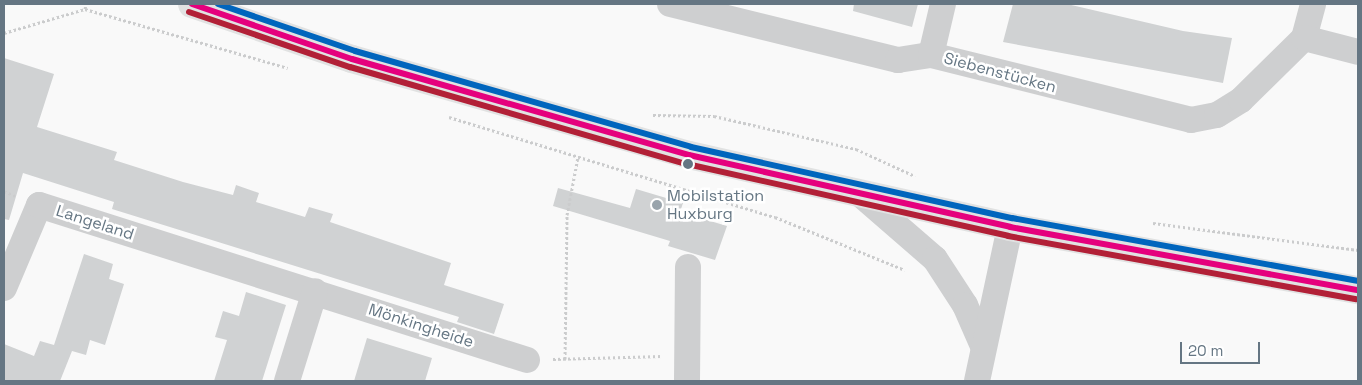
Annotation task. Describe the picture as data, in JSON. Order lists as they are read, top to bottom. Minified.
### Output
{"streets":{"street":["Siebenstücken","Langeland","Mönkingheide"]},"crossings":[["Langeland","Mönkingheide"]],"places":["Mobilstation Huxburg"],"scale_bar":"20 m"}
